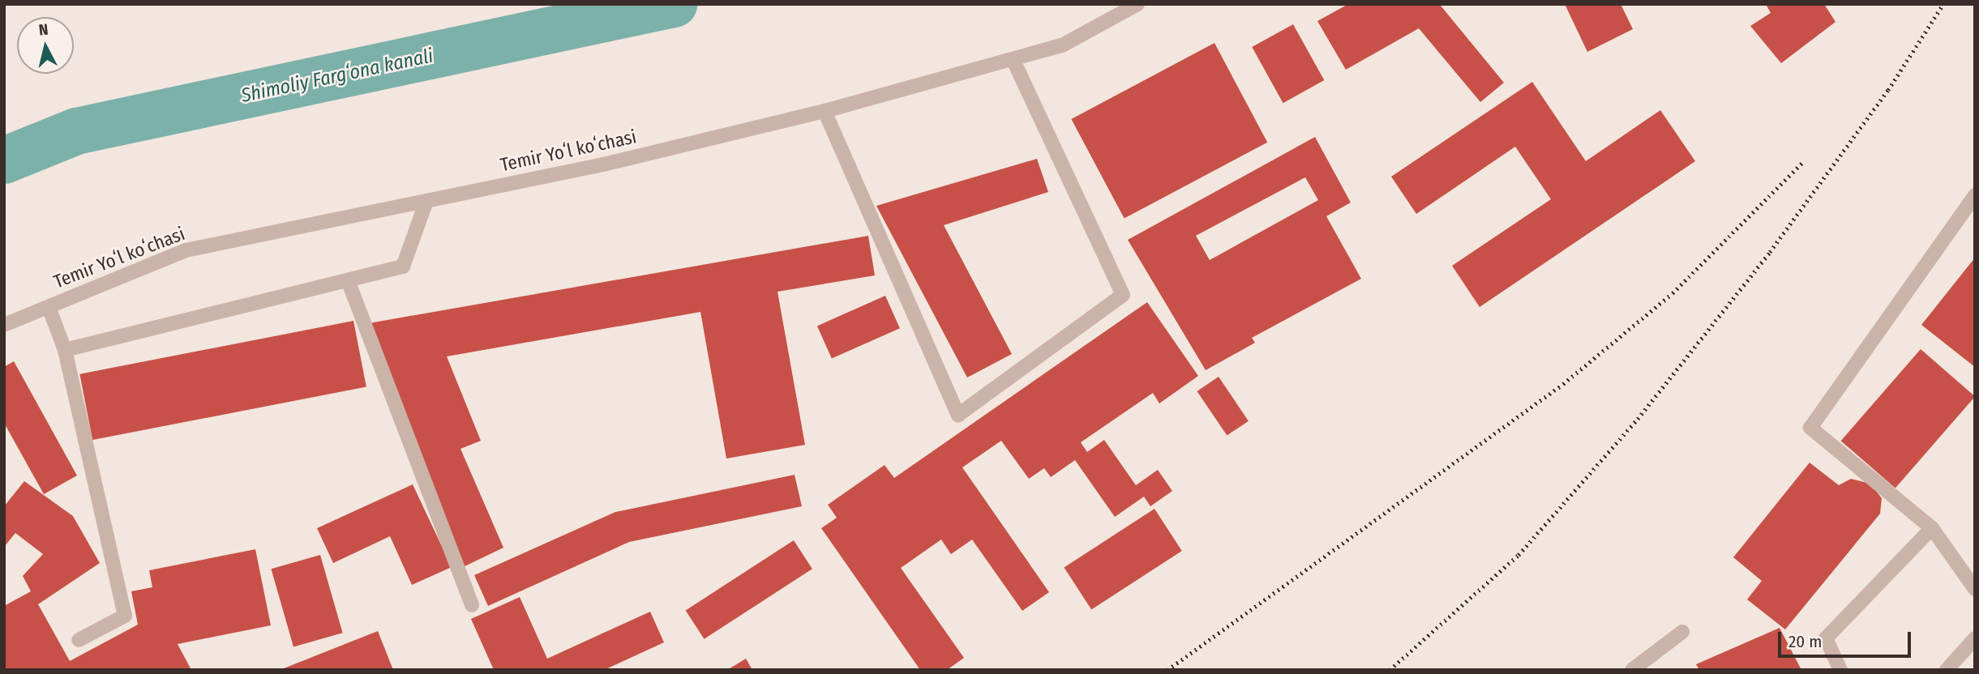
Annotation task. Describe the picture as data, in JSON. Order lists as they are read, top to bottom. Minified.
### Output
{"streets":{"street":["Temir Yoʻl koʻchasi"]},"water":["Shimoliy Fargʻona kanali"],"scale_bar":"20 m","north":"top"}
